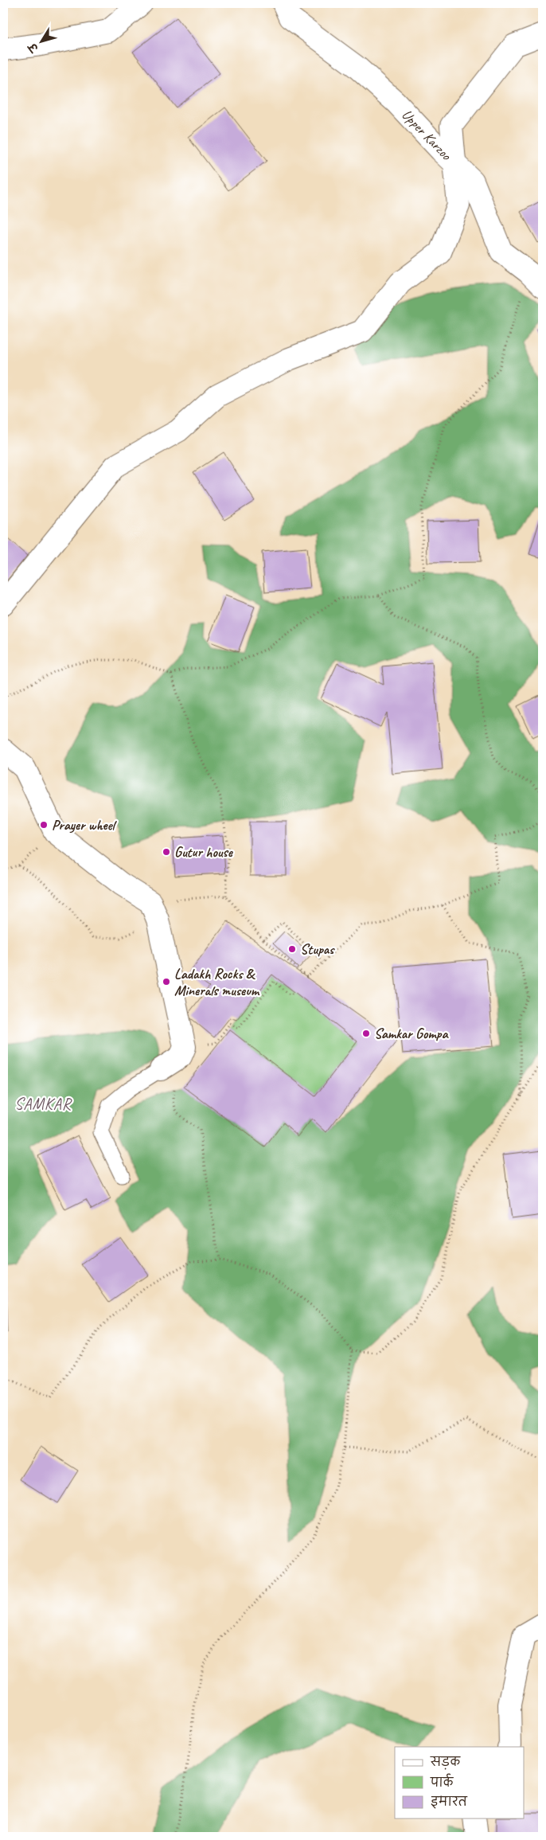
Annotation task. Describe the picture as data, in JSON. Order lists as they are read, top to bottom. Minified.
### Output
{"streets":{"street":["Upper Karzoo"]},"districts":["SAMKAR"],"places":["Prayer wheel","Gutur house","Stupas","Ladakh Rocks & Minerals museum","Samkar Gompa"],"legend":["सड़क","पार्क","इमारत"],"north":"bottom left"}
